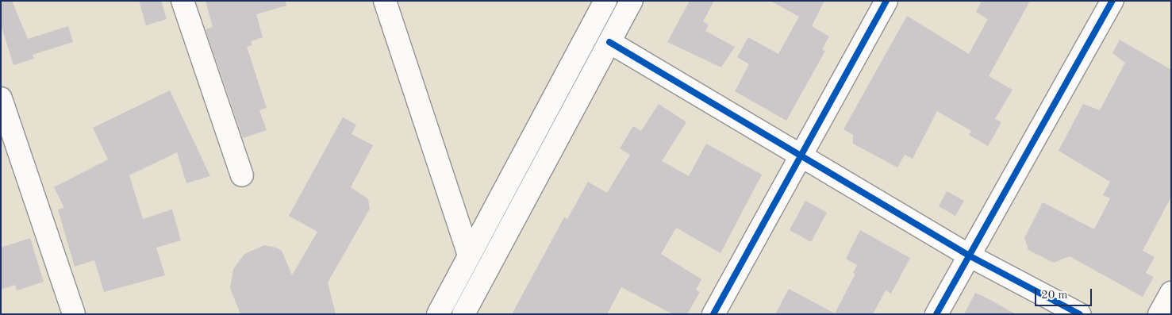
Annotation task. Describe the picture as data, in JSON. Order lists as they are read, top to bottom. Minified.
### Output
{"scale_bar":"20 m"}
